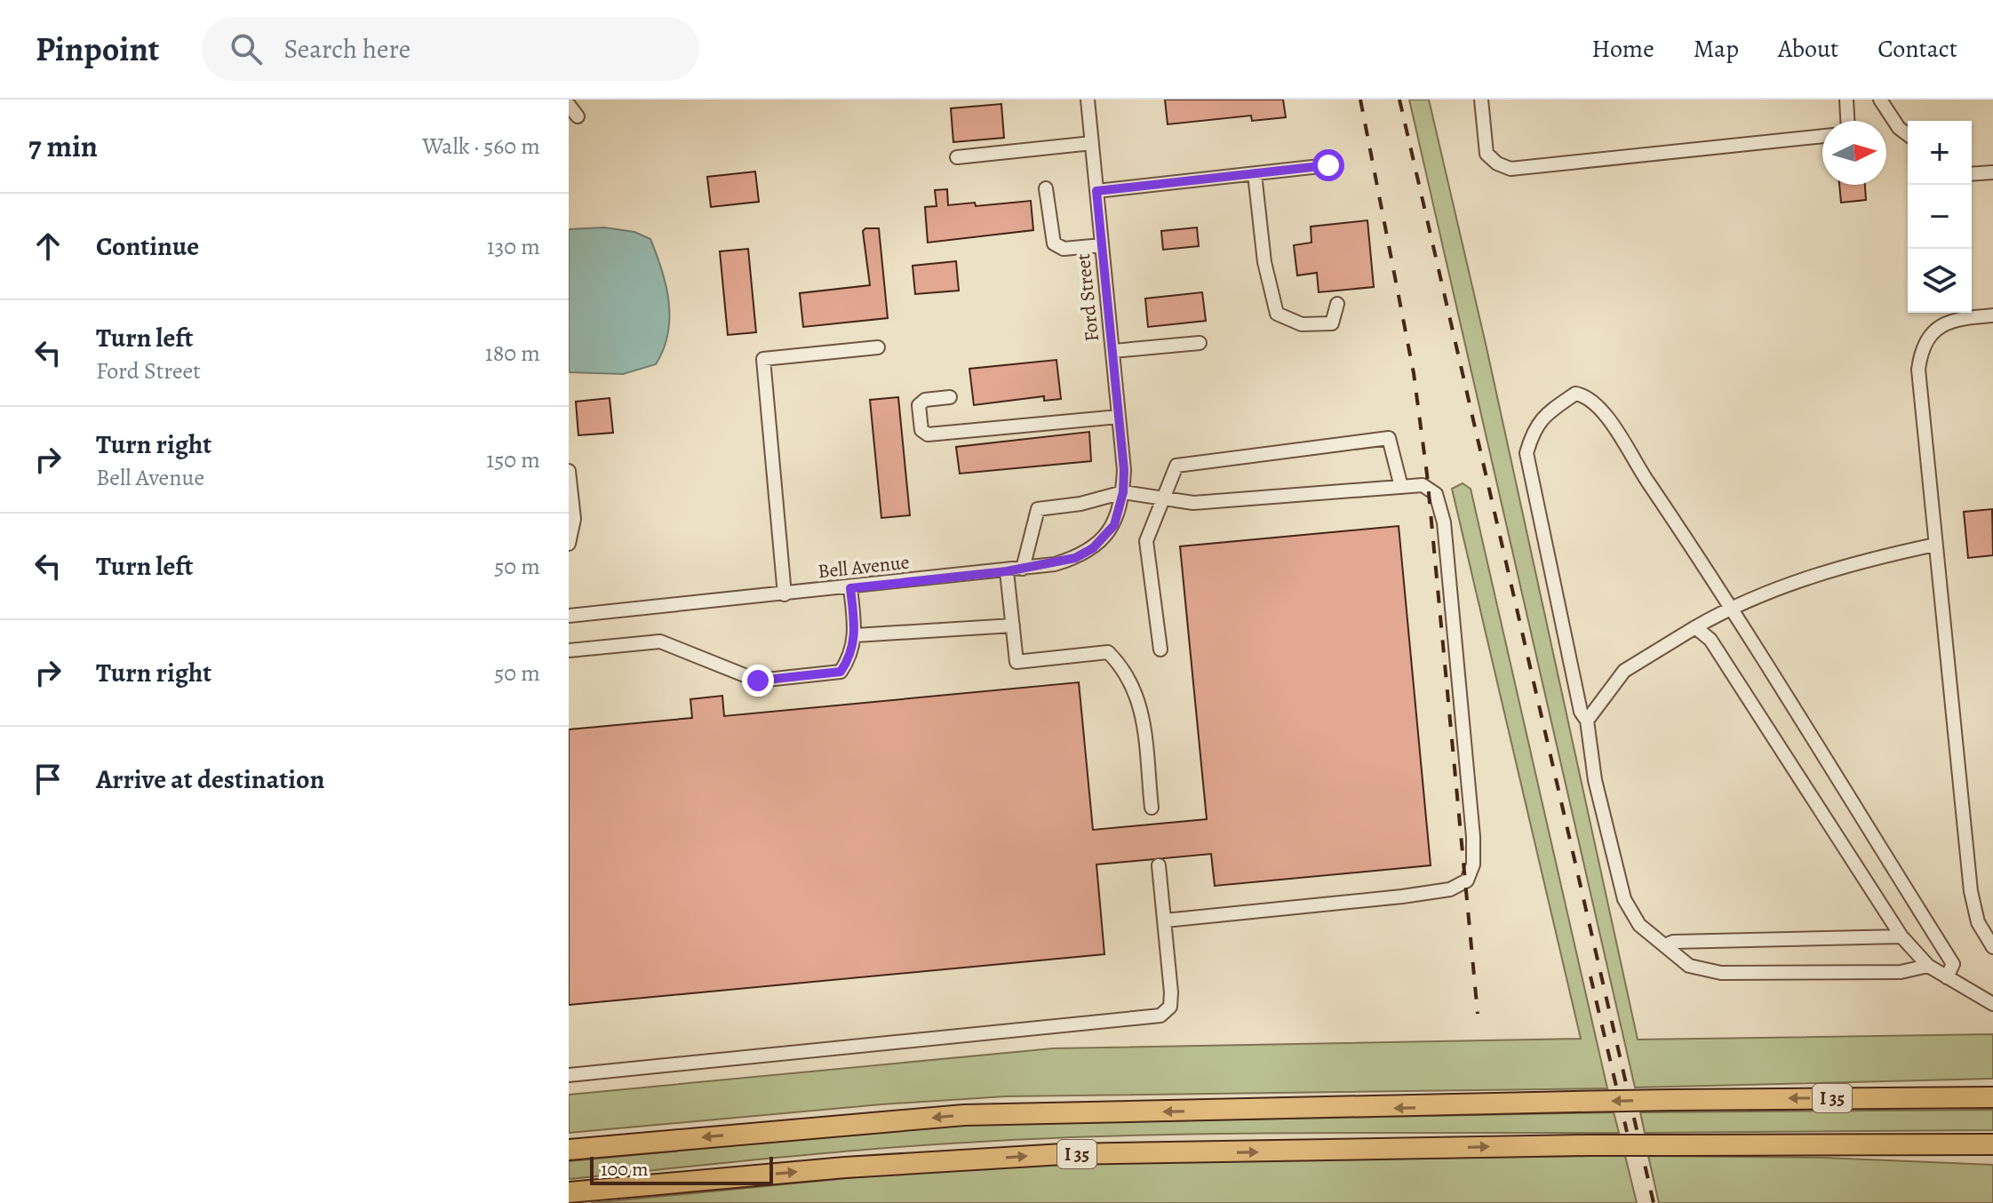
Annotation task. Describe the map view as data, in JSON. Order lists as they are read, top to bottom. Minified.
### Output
{"streets":{"highway":["I 35"],"street":["Ford Street","Bell Avenue"]},"crossings":[["Ford Street","Bell Avenue"]],"scale_bar":"100 m","north":"right","page":{"header":"Pinpoint","search":"Search here","nav":["Home","Map","About","Contact"],"heading":["7 min","Walk · 560 m"],"map_buttons":["+","−"],"list":[["Continue","130 m"],["Turn left","Ford Street","180 m"],["Turn right","Bell Avenue","150 m"],["Turn left","50 m"],["Turn right","50 m"],"Arrive at destination"],"scale":"100 m"}}
